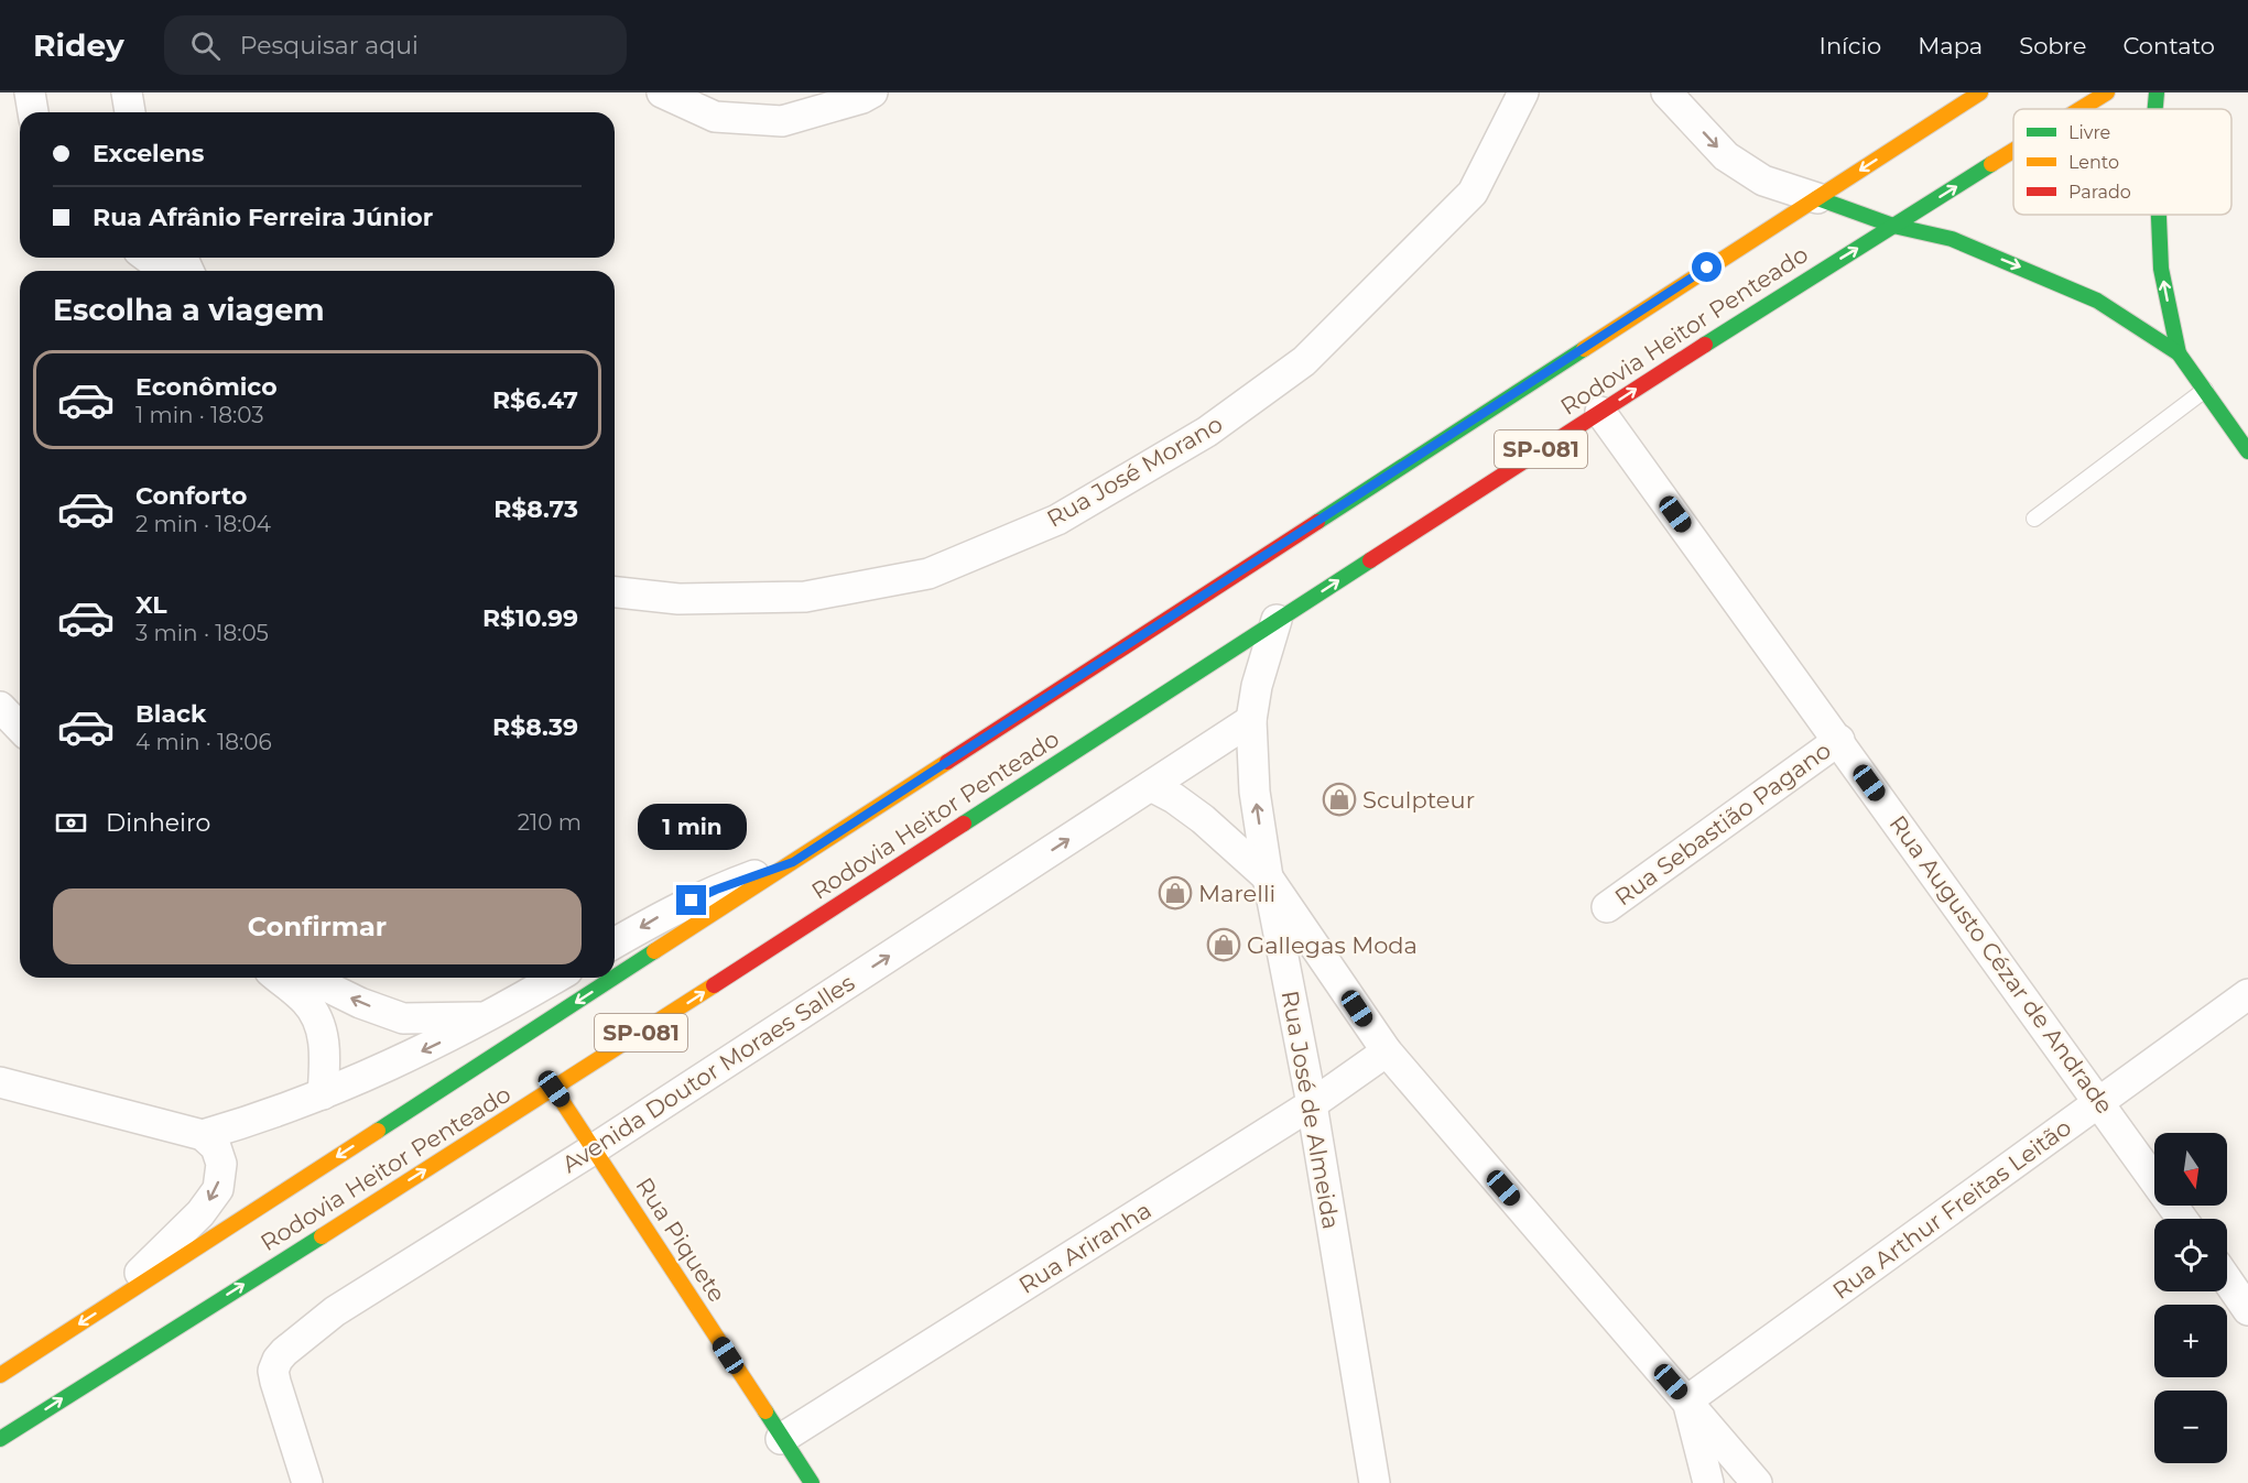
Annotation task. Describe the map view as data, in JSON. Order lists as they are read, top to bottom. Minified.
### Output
{"streets":{"main road":["Rodovia Heitor Penteado","SP-081","Rua Piquete"],"street":["Rua José Morano","Rua Sebastião Pagano","Rua Augusto Cézar de Andrade","Avenida Doutor Moraes Salles","Rua José de Almeida","Rua Arthur Freitas Leitão","Rua Ariranha"]},"crossings":[["Rodovia Heitor Penteado","Rua Augusto Cézar de Andrade"],["Rodovia Heitor Penteado","Rua José de Almeida"],["Rodovia Heitor Penteado","Rua Piquete"],["Rua Sebastião Pagano","Rua Augusto Cézar de Andrade"],["Rua Augusto Cézar de Andrade","Rua Arthur Freitas Leitão"],["Avenida Doutor Moraes Salles","Rua José de Almeida"],["Avenida Doutor Moraes Salles","Rua Piquete"],["Rua José de Almeida","Rua Ariranha"],["Rua Piquete","Rua Ariranha"]],"places":{"shop":["Sculpteur","Marelli","Gallegas Moda"]},"legend":["Livre","Lento","Parado"],"north":"bottom","page":{"header":"Ridey","search":"Pesquisar aqui","nav":["Início","Mapa","Sobre","Contato"],"banner":["Excelens","Rua Afrânio Ferreira Júnior"],"heading":"Escolha a viagem","list":[{"name":"Econômico","note":"1 min · 18:03","value":"R$6.47"},{"name":"Conforto","note":"2 min · 18:04","value":"R$8.73"},{"name":"XL","note":"3 min · 18:05","value":"R$10.99"},{"name":"Black","note":"4 min · 18:06","value":"R$8.39"}],"pay":["Dinheiro","210 m"],"bubble":"1 min","buttons":"Confirmar","map_buttons":["+","−"]}}
